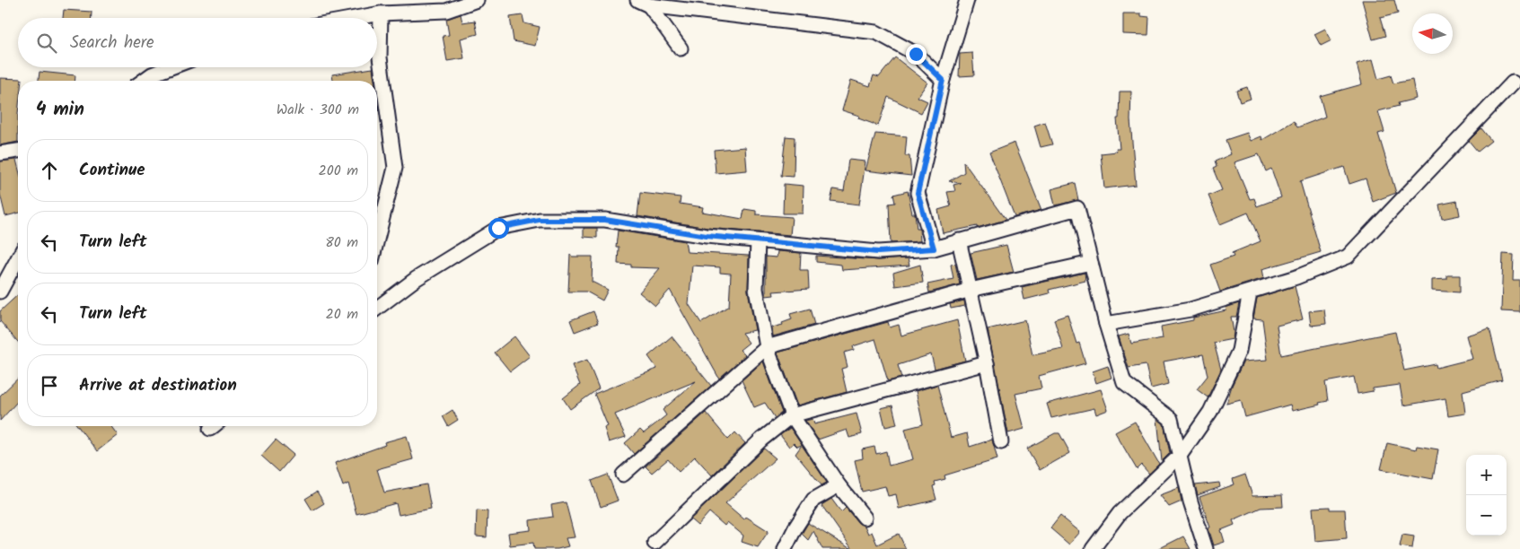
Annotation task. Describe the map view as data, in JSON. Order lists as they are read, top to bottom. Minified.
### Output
{"north":"left","page":{"search":"Search here","heading":["4 min","Walk · 300 m"],"list":[["Continue","200 m"],["Turn left","80 m"],["Turn left","20 m"],"Arrive at destination"],"map_buttons":["+","−"]}}
